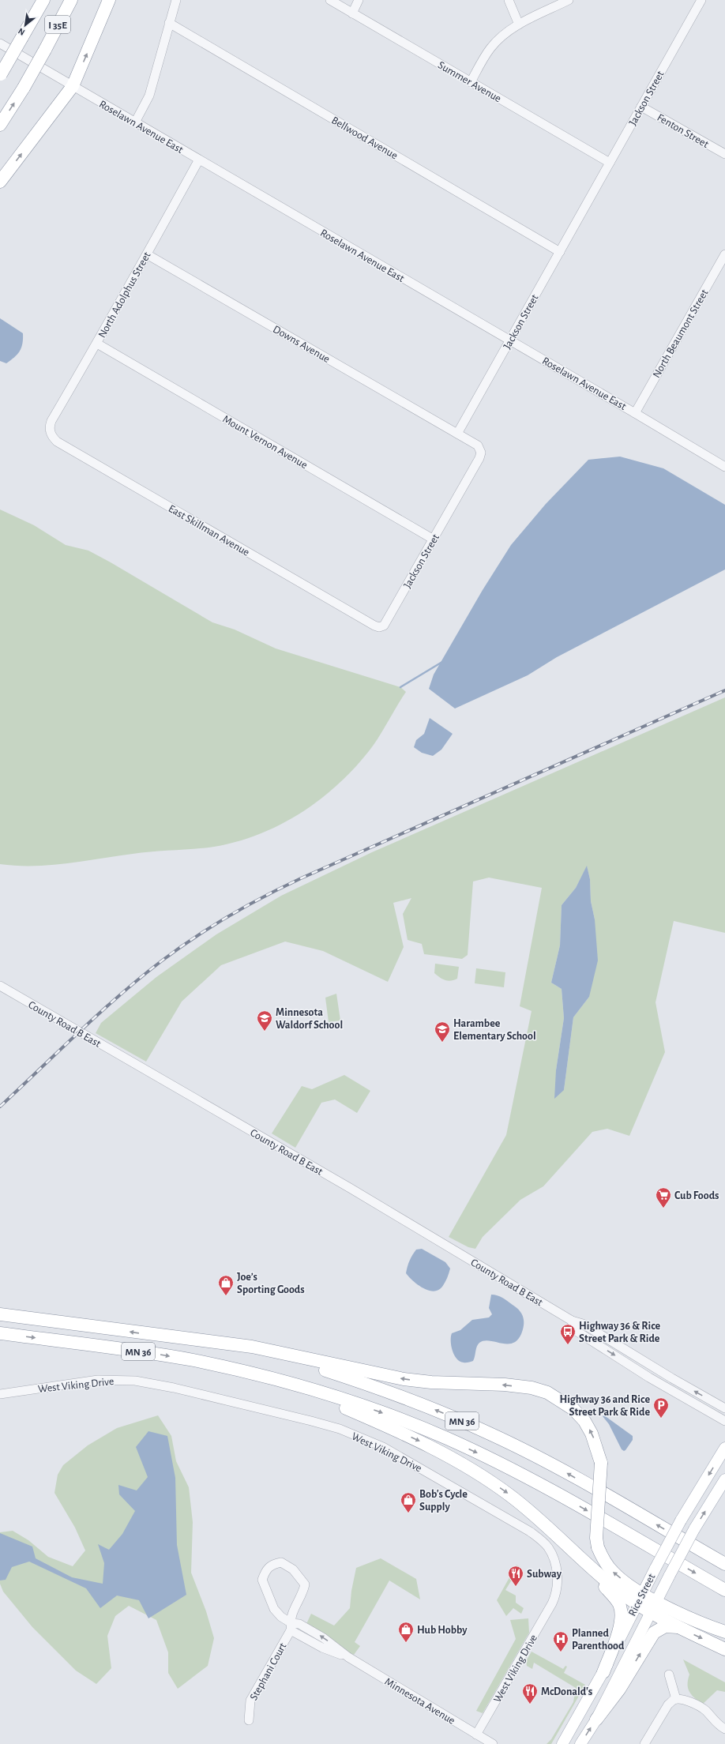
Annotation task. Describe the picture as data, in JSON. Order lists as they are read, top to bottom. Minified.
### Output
{"streets":{"highway":["I 35E","MN 36"],"main road":["Rice Street"],"street":["Summer Avenue","Jackson Street","Roselawn Avenue East","Fenton Street","Bellwood Avenue","North Adolphus Street","North Beaumont Street","Downs Avenue","Mount Vernon Avenue","East Skillman Avenue","County Road B East","West Viking Drive","Stephani Court","Minnesota Avenue"]},"crossings":[["Summer Avenue","Jackson Street"],["Jackson Street","Roselawn Avenue East"],["Jackson Street","Fenton Street"],["Jackson Street","Bellwood Avenue"],["Jackson Street","Downs Avenue"],["Jackson Street","Mount Vernon Avenue"],["Jackson Street","East Skillman Avenue"],["Roselawn Avenue East","North Adolphus Street"],["Roselawn Avenue East","North Beaumont Street"],["North Adolphus Street","Downs Avenue"],["North Adolphus Street","Mount Vernon Avenue"],["North Adolphus Street","East Skillman Avenue"],["West Viking Drive","Minnesota Avenue"],["Stephani Court","Minnesota Avenue"]],"places":{"school or university":["Minnesota Waldorf School","Harambee Elementary School"],"supermarket":["Cub Foods"],"shop":["Joe’s Sporting Goods","Bob's Cycle Supply","Hub Hobby"],"bus stop":["Highway 36 & Rice Street Park & Ride"],"parking":["Highway 36 and Rice Street Park & Ride"],"restaurant":["Subway","McDonald's"],"hospital":["Planned Parenthood"]},"north":"bottom left"}
